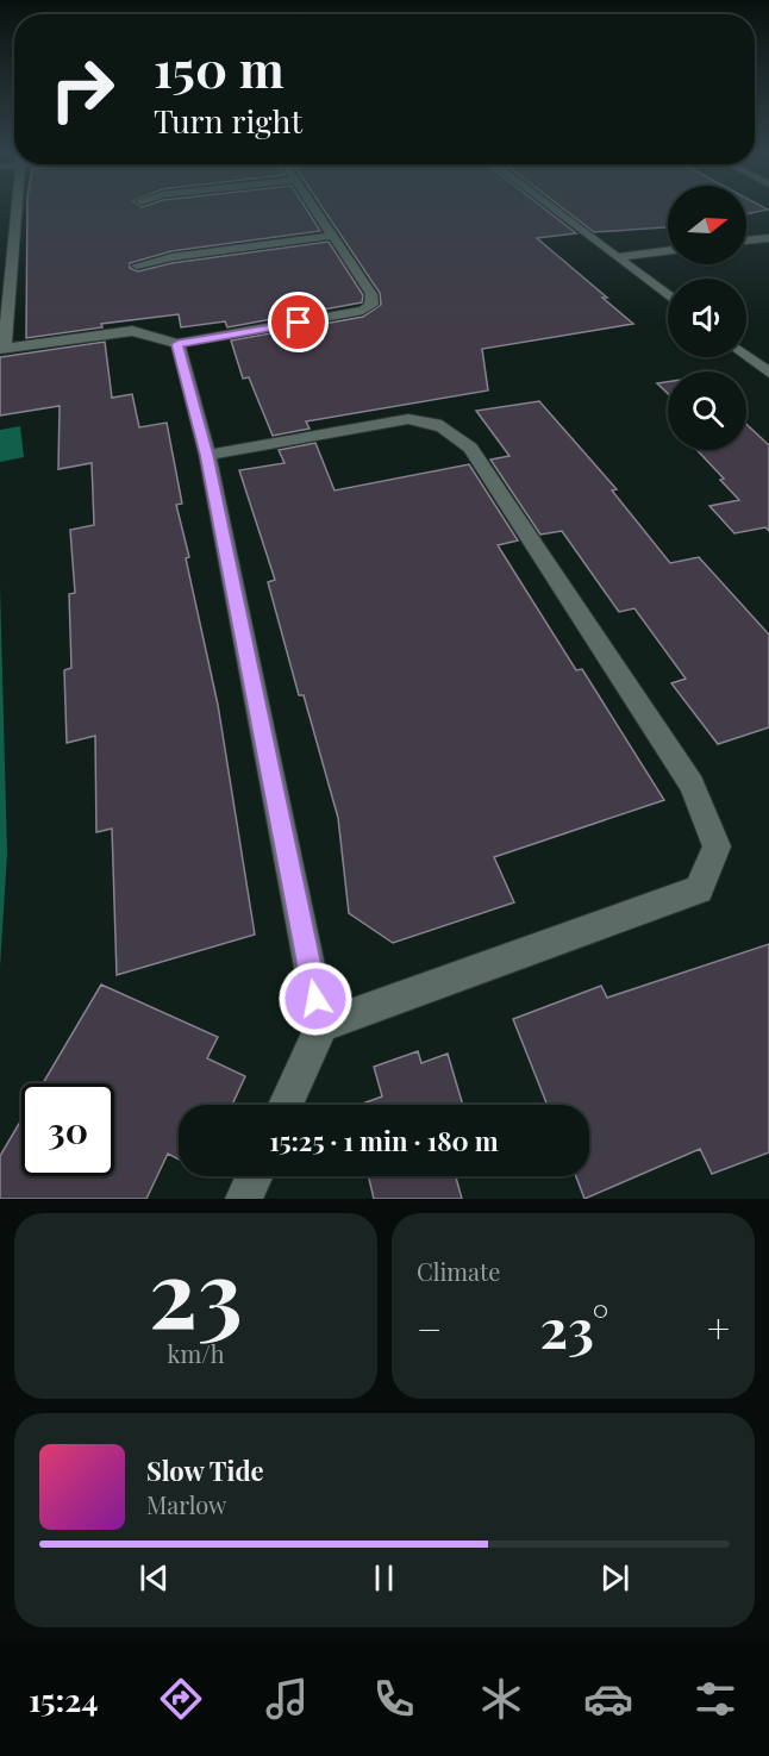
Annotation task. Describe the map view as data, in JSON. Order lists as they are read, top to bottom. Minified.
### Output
{"north":"right","page":{"turn":["150 m","Turn right"],"limit":"30","trip":"15:25 · 1 min · 180 m","tile":[["23","km/h"],"Climate"],"heat":["−","23°","+"],"song":["Slow Tide","Marlow"],"tabs":"15:24"}}
